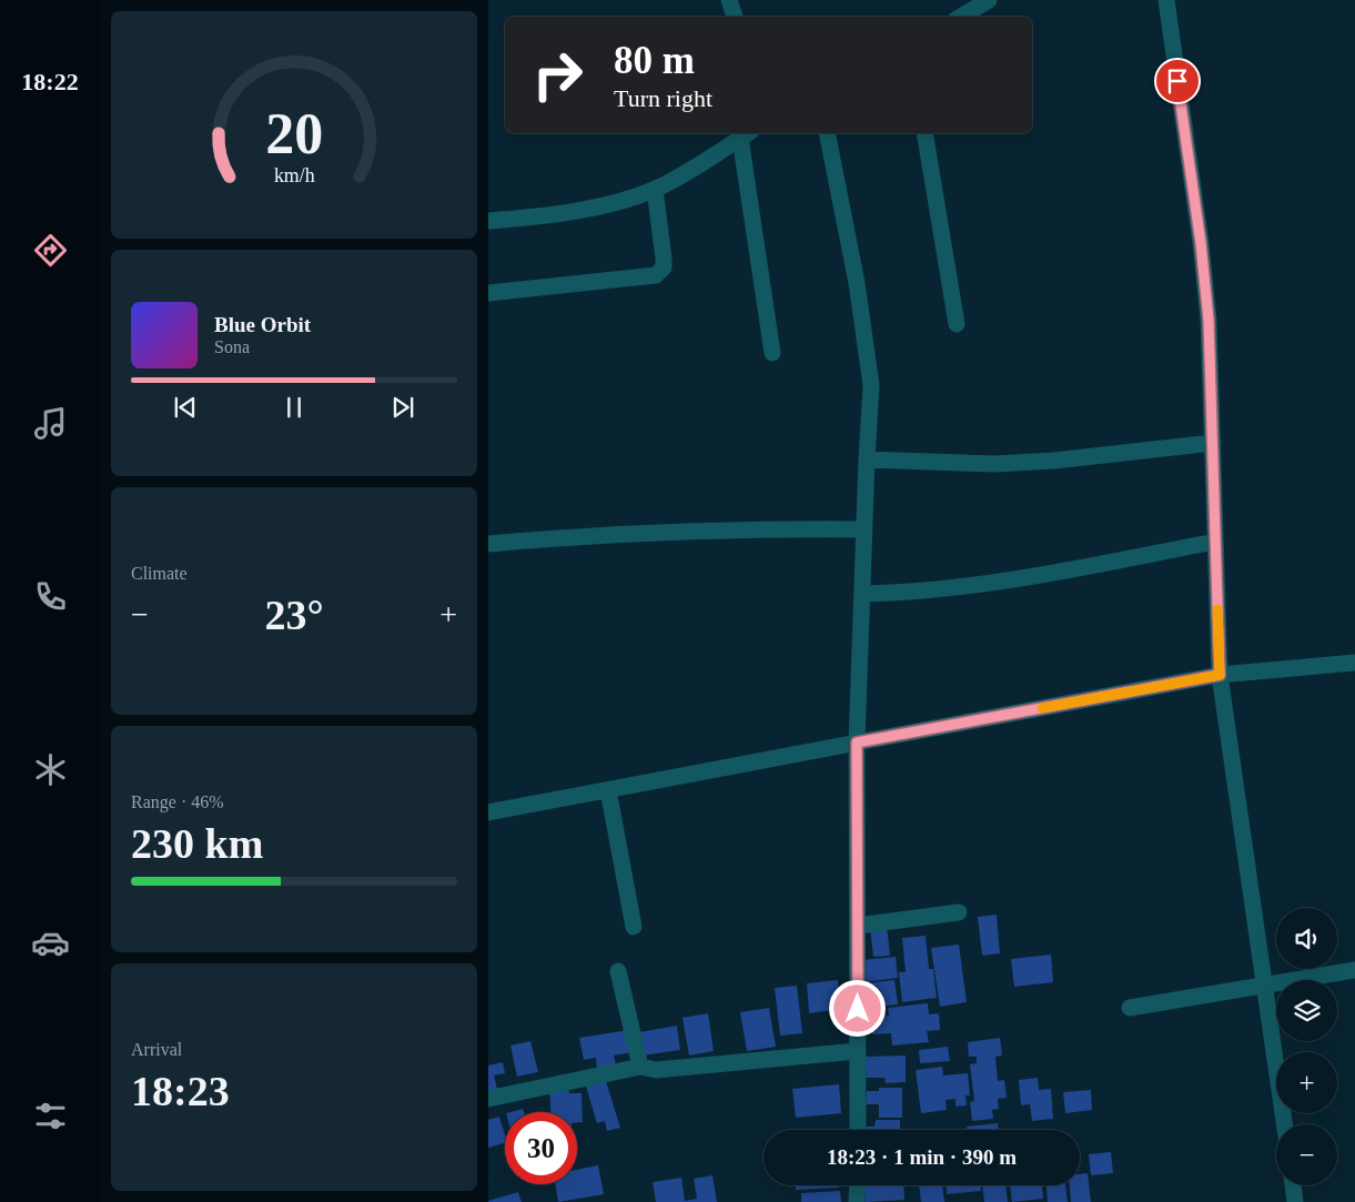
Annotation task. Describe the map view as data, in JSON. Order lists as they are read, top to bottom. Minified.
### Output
{"page":{"tabs":"18:22","turn":["80 m","Turn right"],"song":["Blue Orbit","Sona"],"tile":["Climate",["Range · 46%","230 km"],["Arrival","18:23"]],"heat":["−","23°","+"],"map_buttons":["+","−"],"limit":"30","trip":"18:23 · 1 min · 390 m","gauge":["20","km/h"]}}
